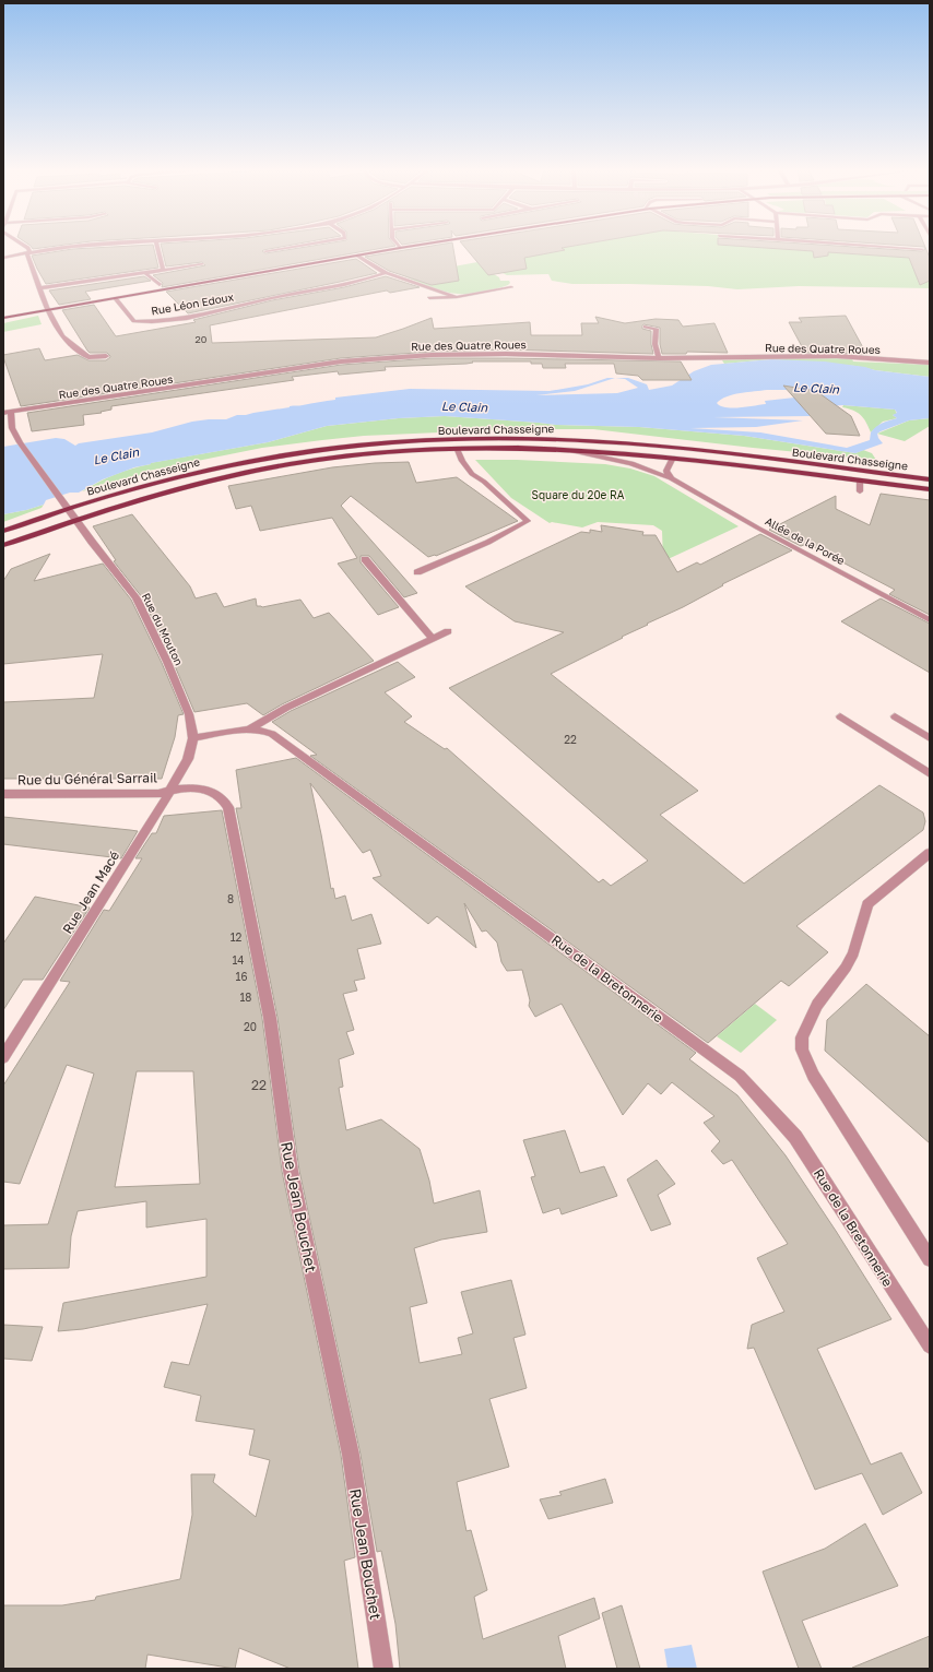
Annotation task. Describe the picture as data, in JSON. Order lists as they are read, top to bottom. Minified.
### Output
{"streets":{"main road":["Boulevard Chasseigne"],"street":["Rue Léon Edoux","Rue des Quatre Roues","Allée de la Porée","Rue du Mouton","Rue du Général Sarrail","Rue Jean Macé","Rue de la Bretonnerie","Rue Jean Bouchet"]},"crossings":[["Rue des Quatre Roues","Rue du Mouton"],["Boulevard Chasseigne","Allée de la Porée"],["Boulevard Chasseigne","Rue du Mouton"],["Rue du Mouton","Rue Jean Macé"],["Rue du Mouton","Rue de la Bretonnerie"],["Rue du Général Sarrail","Rue Jean Macé"],["Rue du Général Sarrail","Rue Jean Bouchet"],["Rue Jean Macé","Rue de la Bretonnerie"],["Rue Jean Macé","Rue Jean Bouchet"]],"water":["Le Clain"],"parks":["Square du 20e RA"],"house_numbers":["20","22","8","12","14","16","18","20","22"]}
